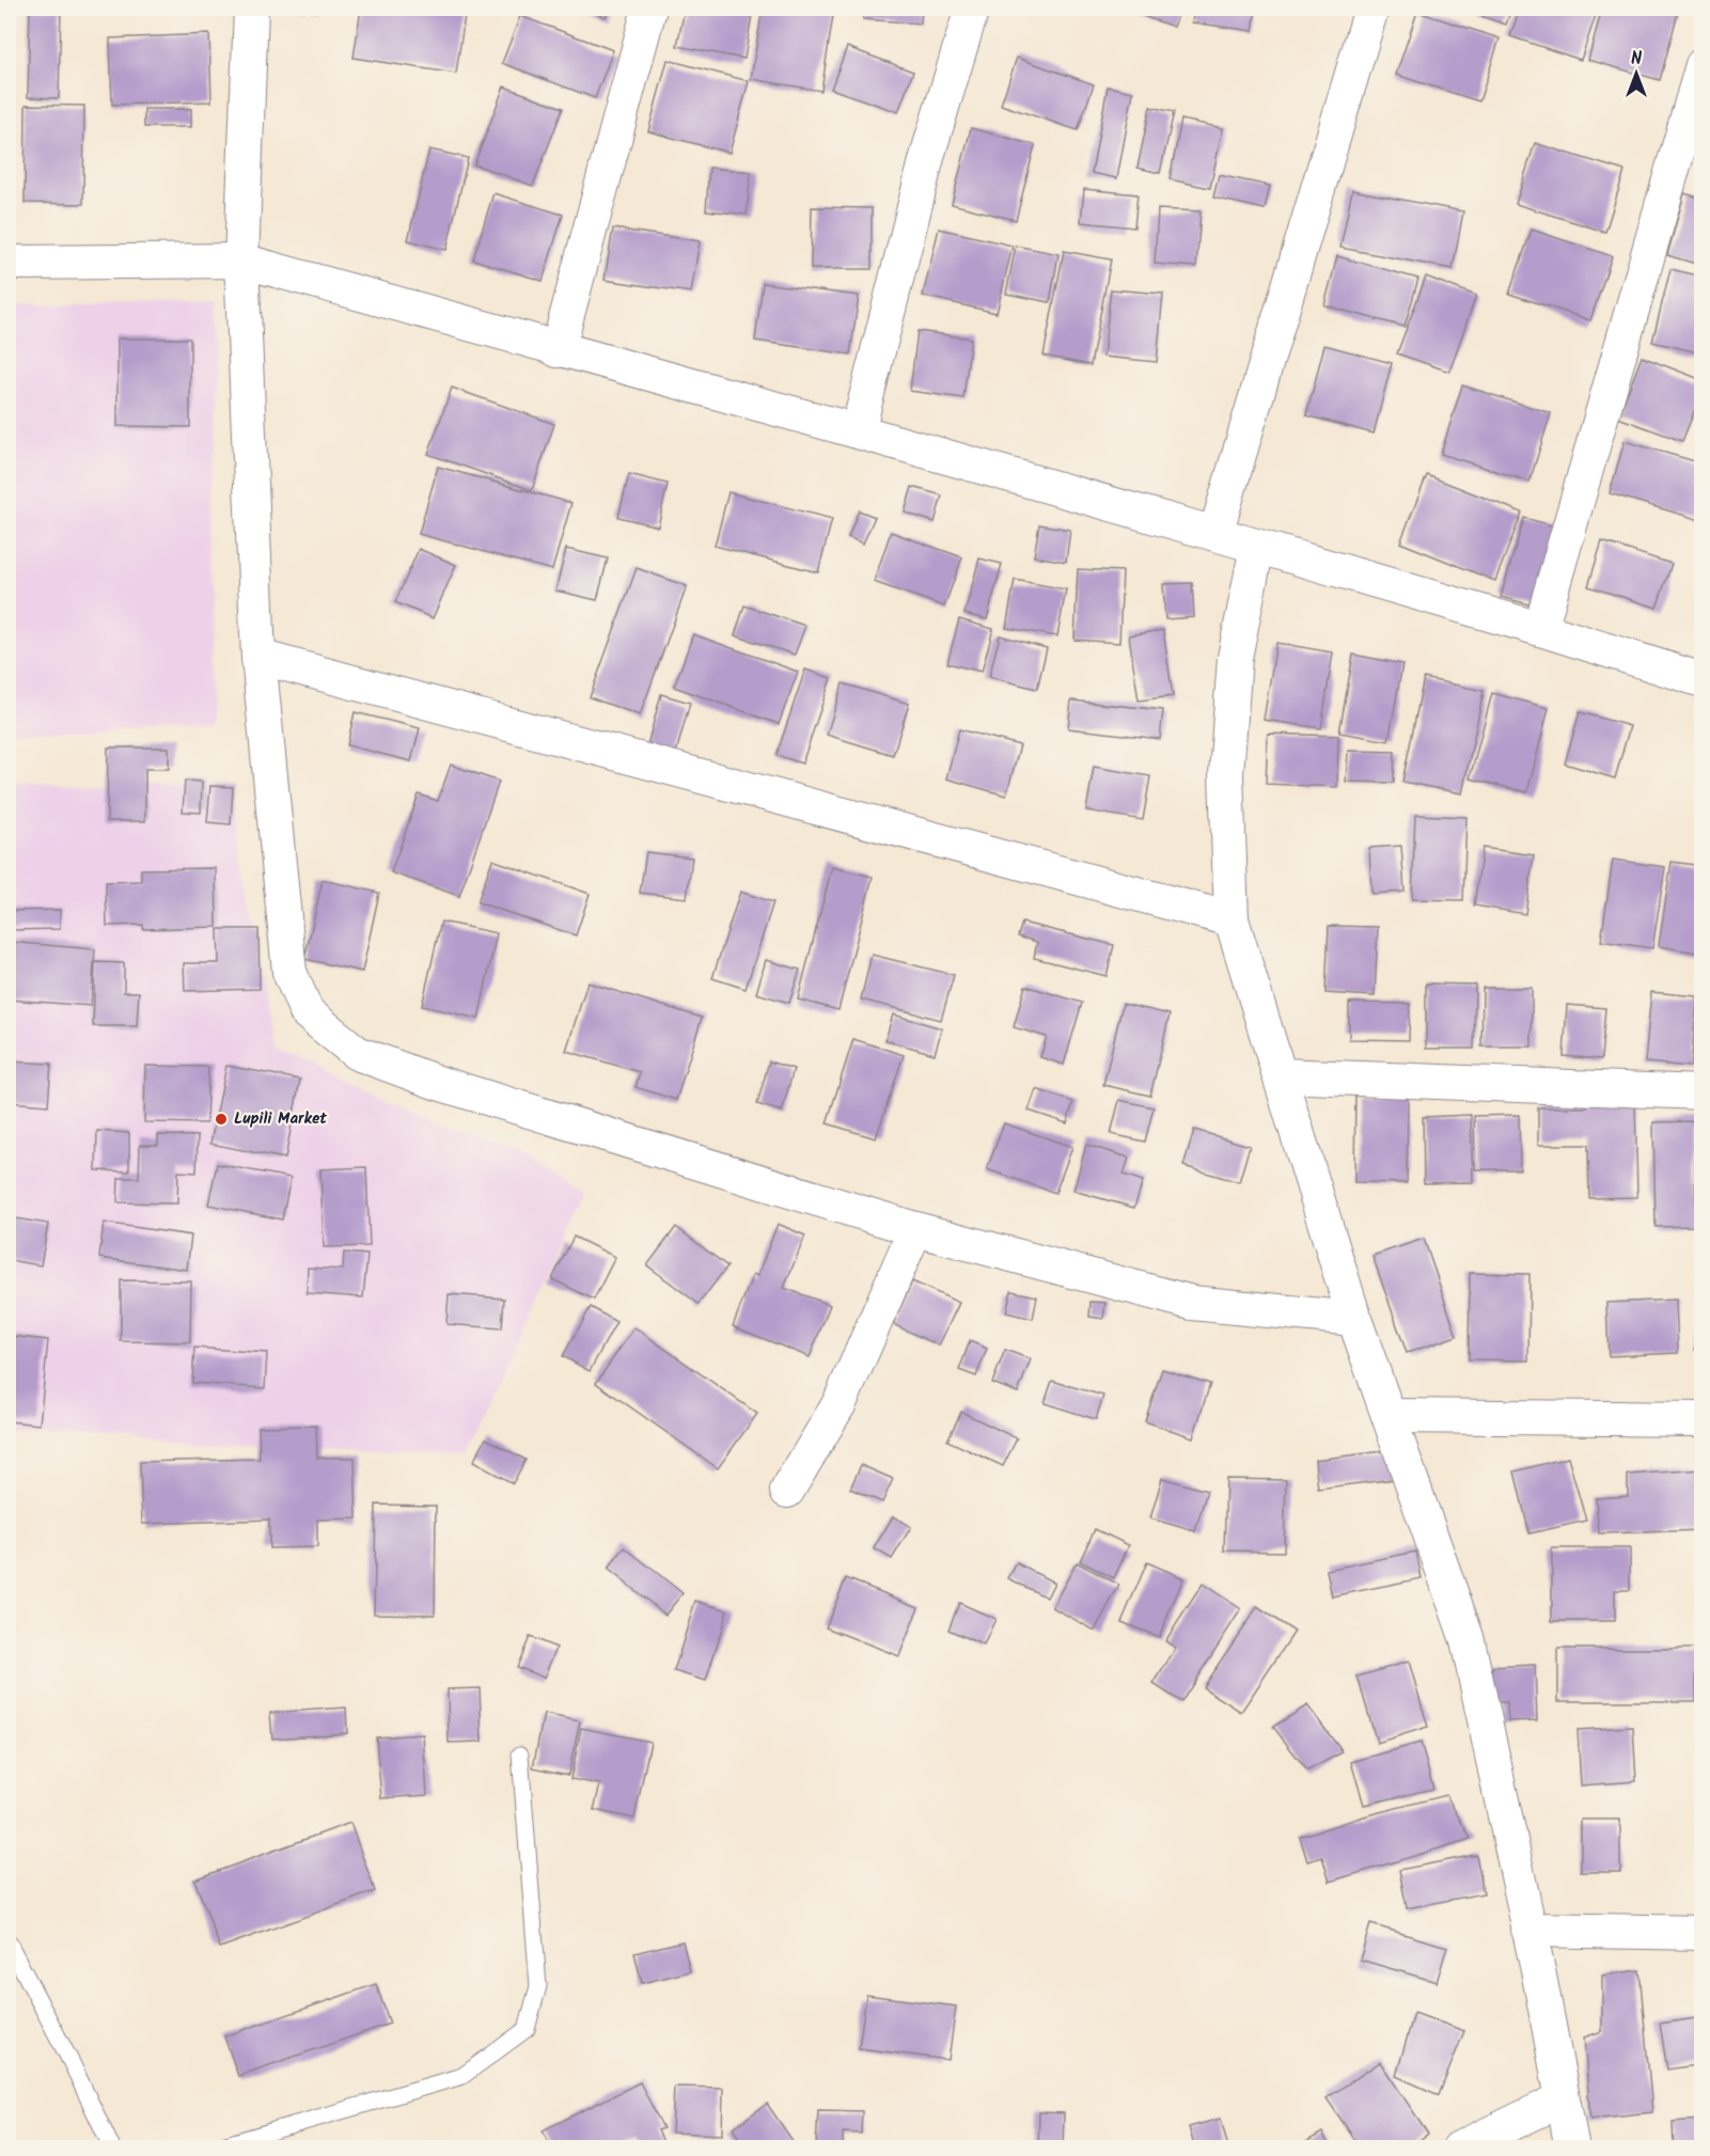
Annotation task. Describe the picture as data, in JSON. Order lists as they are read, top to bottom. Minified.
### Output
{"places":["Lupili Market"],"north":"top"}
